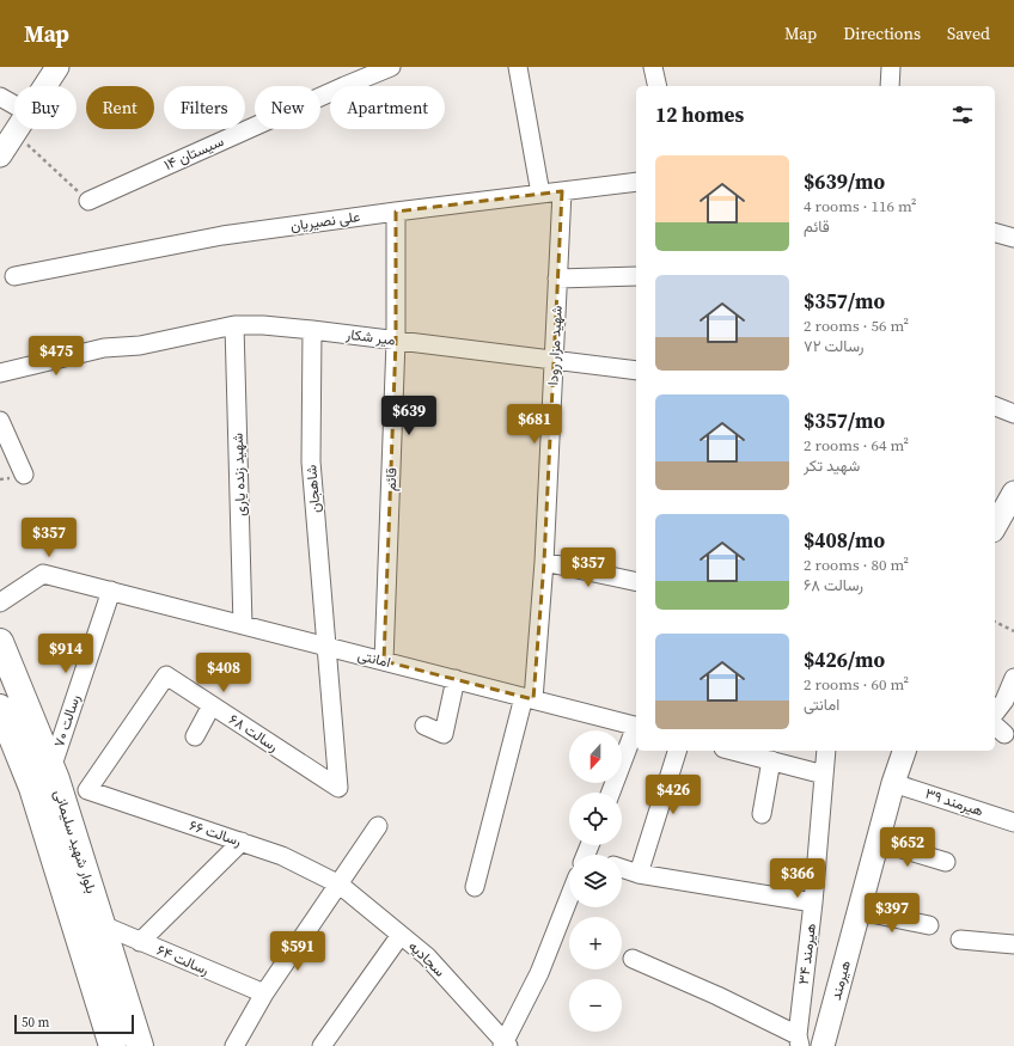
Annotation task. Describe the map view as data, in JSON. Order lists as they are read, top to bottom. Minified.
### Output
{"streets":{"main road":["بلوار شهید سلیمانی"],"street":["سیستان ۱۴","علی نصیریان","میر شکار","شهید مزار رودا","شهید زنده یاری","قائم","شاهجان","امانتی","رسالت ۷۰","رسالت ۶۸","هیرمند ۳۹","رسالت ۶۶","هیرمند ۳۴","سجادیه","رسالت ۶۴","هیرمند"]},"crossings":[["علی نصیریان","شهید مزار رودا"],["علی نصیریان","قائم"],["میر شکار","شهید مزار رودا"],["میر شکار","شهید زنده یاری"],["میر شکار","قائم"],["میر شکار","شاهجان"],["شهید مزار رودا","امانتی"],["شهید زنده یاری","امانتی"],["قائم","امانتی"],["شاهجان","امانتی"],["شاهجان","رسالت ۶۸"],["امانتی","رسالت ۷۰"],["امانتی","رسالت ۶۸"],["رسالت ۷۰","بلوار شهید سلیمانی"],["رسالت ۶۸","رسالت ۶۶"],["هیرمند ۳۹","هیرمند"],["رسالت ۶۶","سجادیه"],["بلوار شهید سلیمانی","رسالت ۶۴"]],"scale_bar":"50 m","north":"bottom","page":{"header":"Map","nav":["Map","Directions","Saved"],"chip":["Buy","Rent","Filters","New","Apartment"],"heading":"12 homes","list":[{"name":"$639/mo","note":"4 rooms · 116 m² · قائم"},{"name":"$357/mo","note":"2 rooms · 56 m² · رسالت ۷۲"},{"name":"$357/mo","note":"2 rooms · 64 m² · شهید تکر"},{"name":"$408/mo","note":"2 rooms · 80 m² · رسالت ۶۸"},{"name":"$426/mo","note":"2 rooms · 60 m² · امانتی"}],"price":["$475","$639","$681","$357","$357","$914","$408","$426","$652","$366","$397","$591"],"map_buttons":["+","−"],"scale":"50 m"}}
